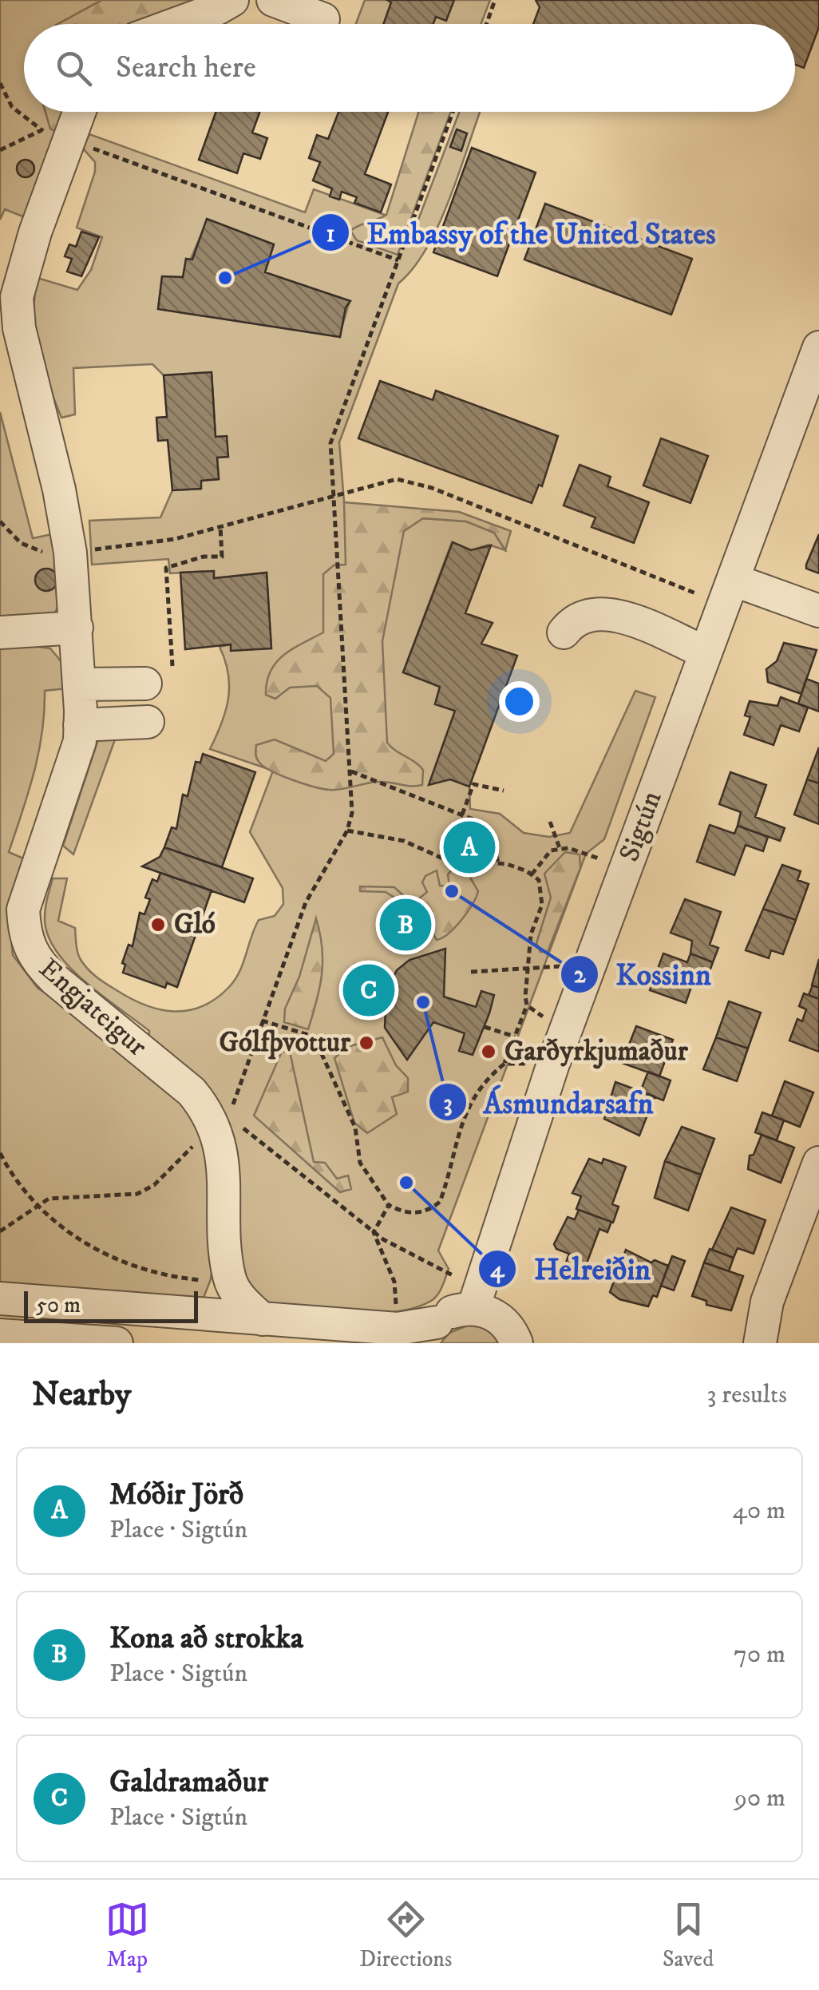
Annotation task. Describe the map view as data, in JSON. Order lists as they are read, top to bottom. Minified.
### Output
{"streets":{"street":["Sigtún","Engjateigur"]},"places":["Embassy of the United States","Kossinn","Gló","Ásmundarsafn","Gólfþvottur","Garðyrkjumaður","Helreiðin"],"scale_bar":"50 m","page":{"search":"Search here","pins":["A","B","C"],"scale":"50 m","heading":["Nearby","3 results"],"list":[{"mark":"A","name":"Móðir Jörð","note":"Place · Sigtún","value":"40 m"},{"mark":"B","name":"Kona að strokka","note":"Place · Sigtún","value":"70 m"},{"mark":"C","name":"Galdramaður","note":"Place · Sigtún","value":"90 m"}],"nav":["Map","Directions","Saved"]}}
